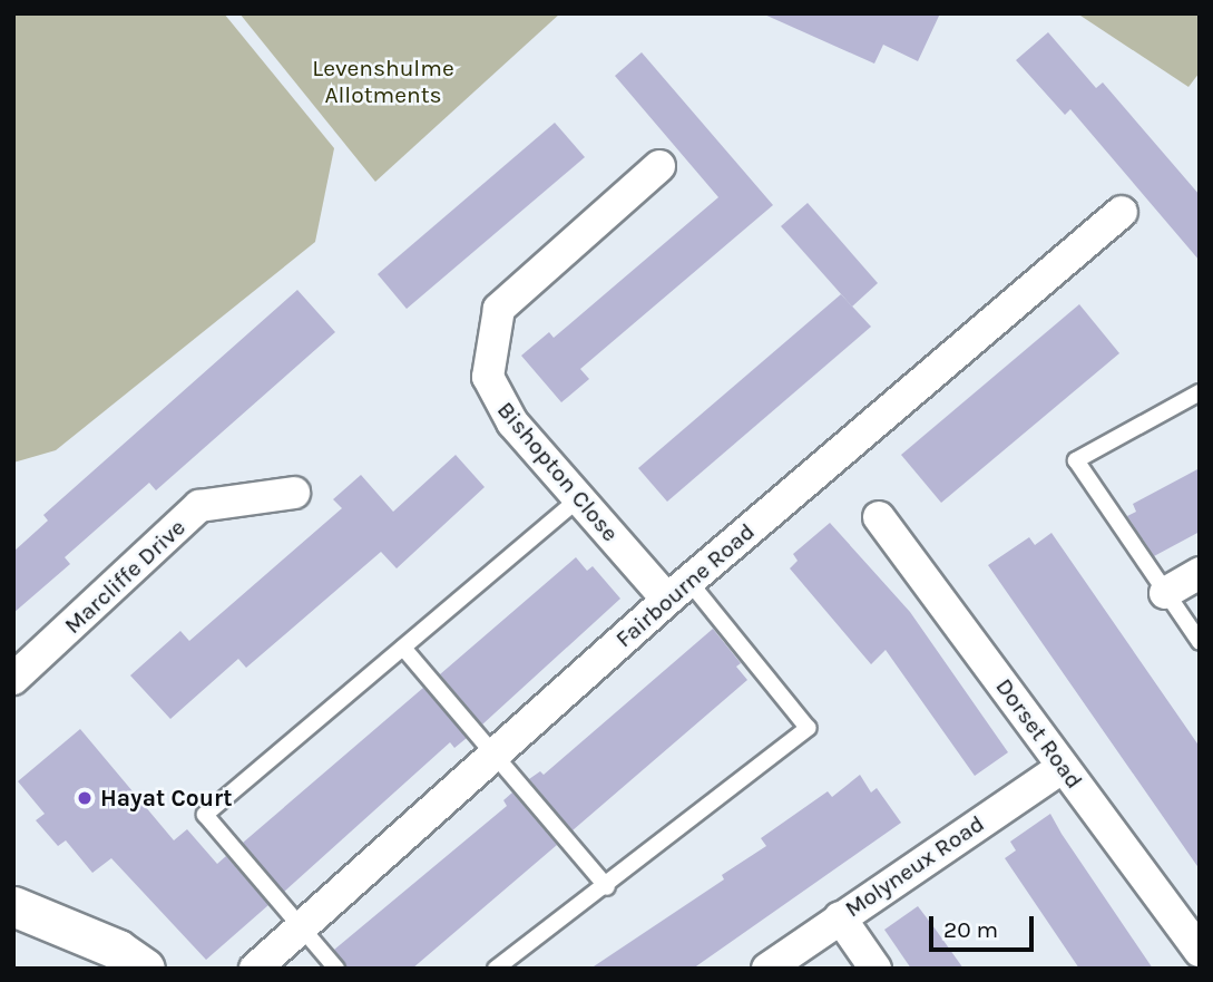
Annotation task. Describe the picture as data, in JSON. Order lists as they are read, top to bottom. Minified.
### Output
{"streets":{"street":["Bishopton Close","Marcliffe Drive","Fairbourne Road","Dorset Road","Molyneux Road"]},"crossings":[["Bishopton Close","Fairbourne Road"],["Dorset Road","Molyneux Road"]],"parks":["Levenshulme Allotments"],"places":["Hayat Court"],"scale_bar":"20 m"}
